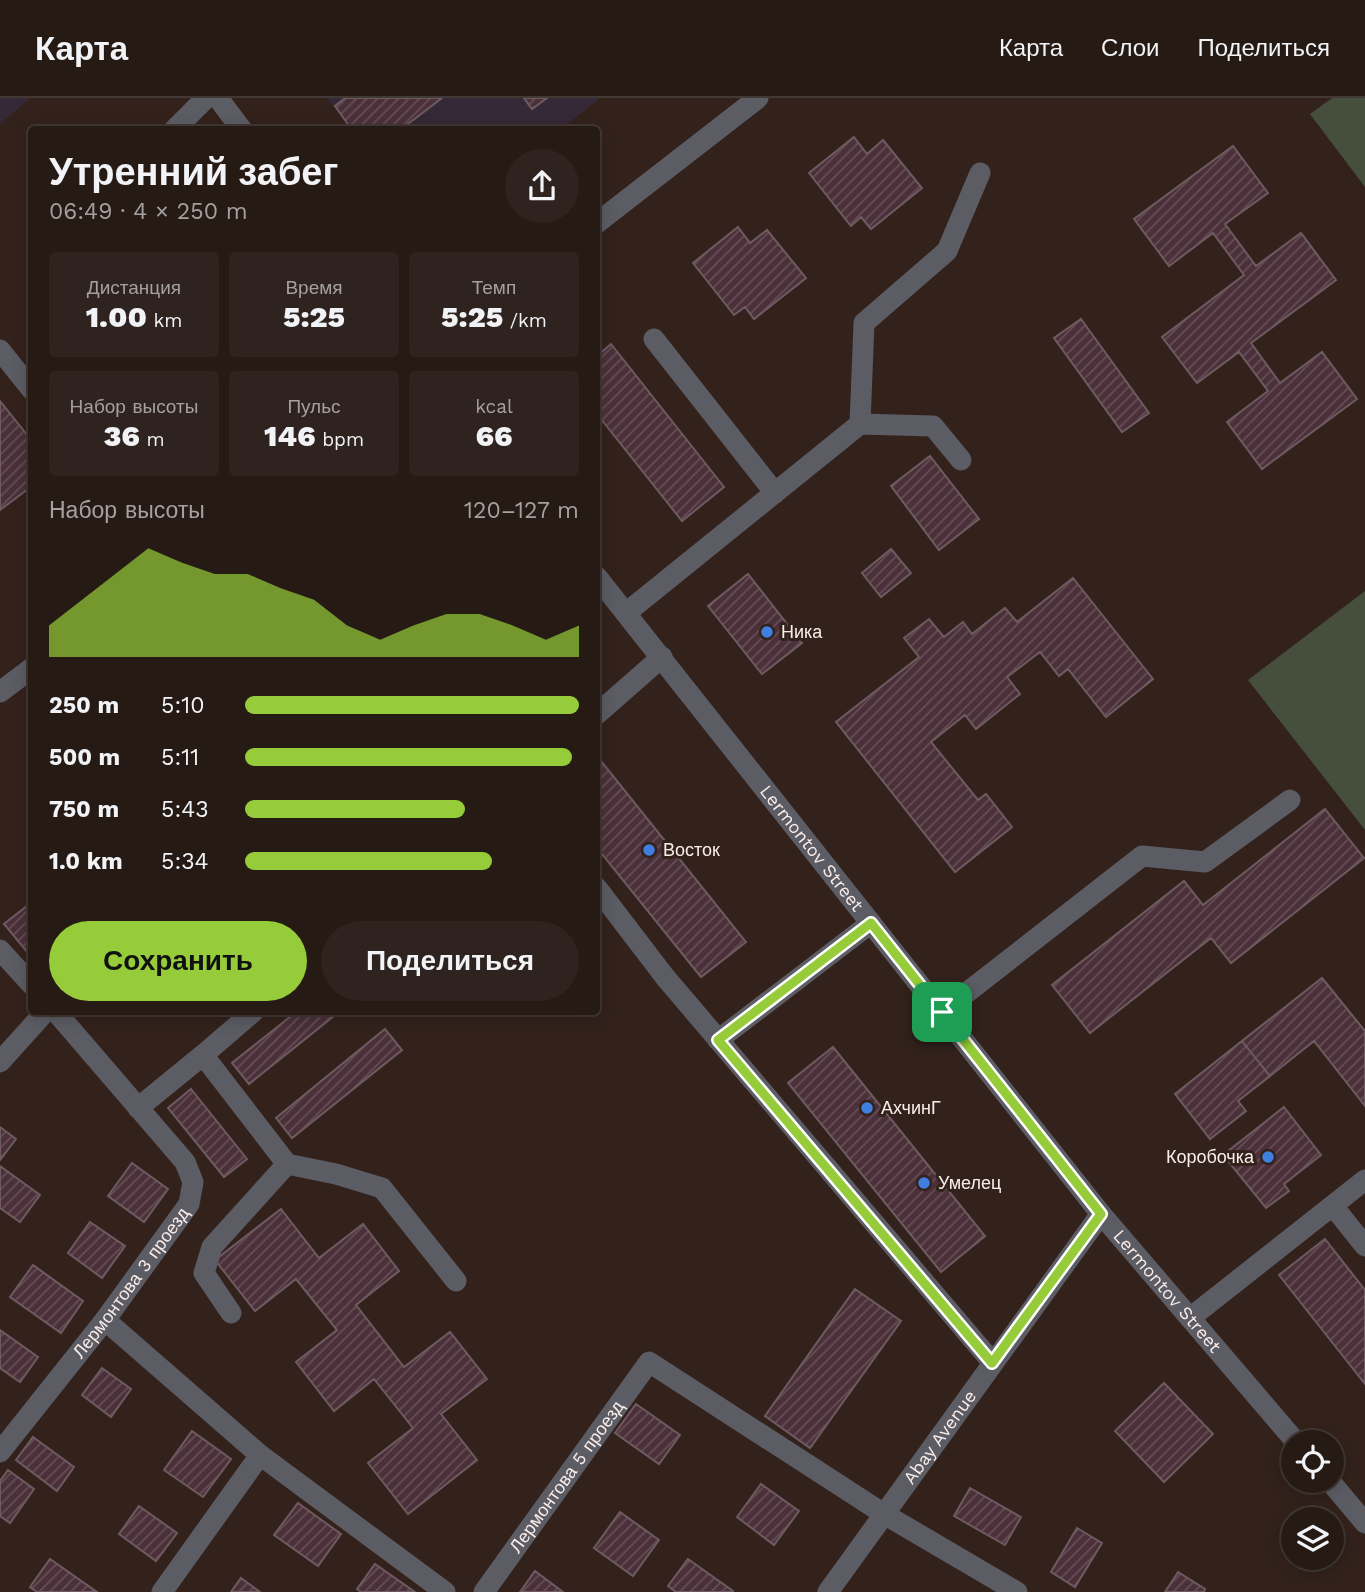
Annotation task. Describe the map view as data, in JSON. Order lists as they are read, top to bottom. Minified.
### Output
{"streets":{"street":["Lermontov Street","Лермонтова 3 проезд","Abay Avenue","Лермонтова 5 проезд"]},"crossings":[["Lermontov Street","Abay Avenue"],["Abay Avenue","Лермонтова 5 проезд"]],"places":["Ника","Восток","АхчинГ","Коробочка","Умелец"],"page":{"header":"Карта","nav":["Карта","Слои","Поделиться"],"heading":["Утренний забег","06:49 · 4 × 250 m"],"stats":[["Дистанция","1.00 km"],["Время","5:25"],["Темп","5:25 /km"],["Набор высоты","36 m"],["Пульс","146 bpm"],["kcal","66"]],"chart":["Набор высоты","120–127 m"],"list":[{"name":"250 m","note":"5:10"},{"name":"500 m","note":"5:11"},{"name":"750 m","note":"5:43"},{"name":"1.0 km","note":"5:34"}],"buttons":["Сохранить","Поделиться"]}}
